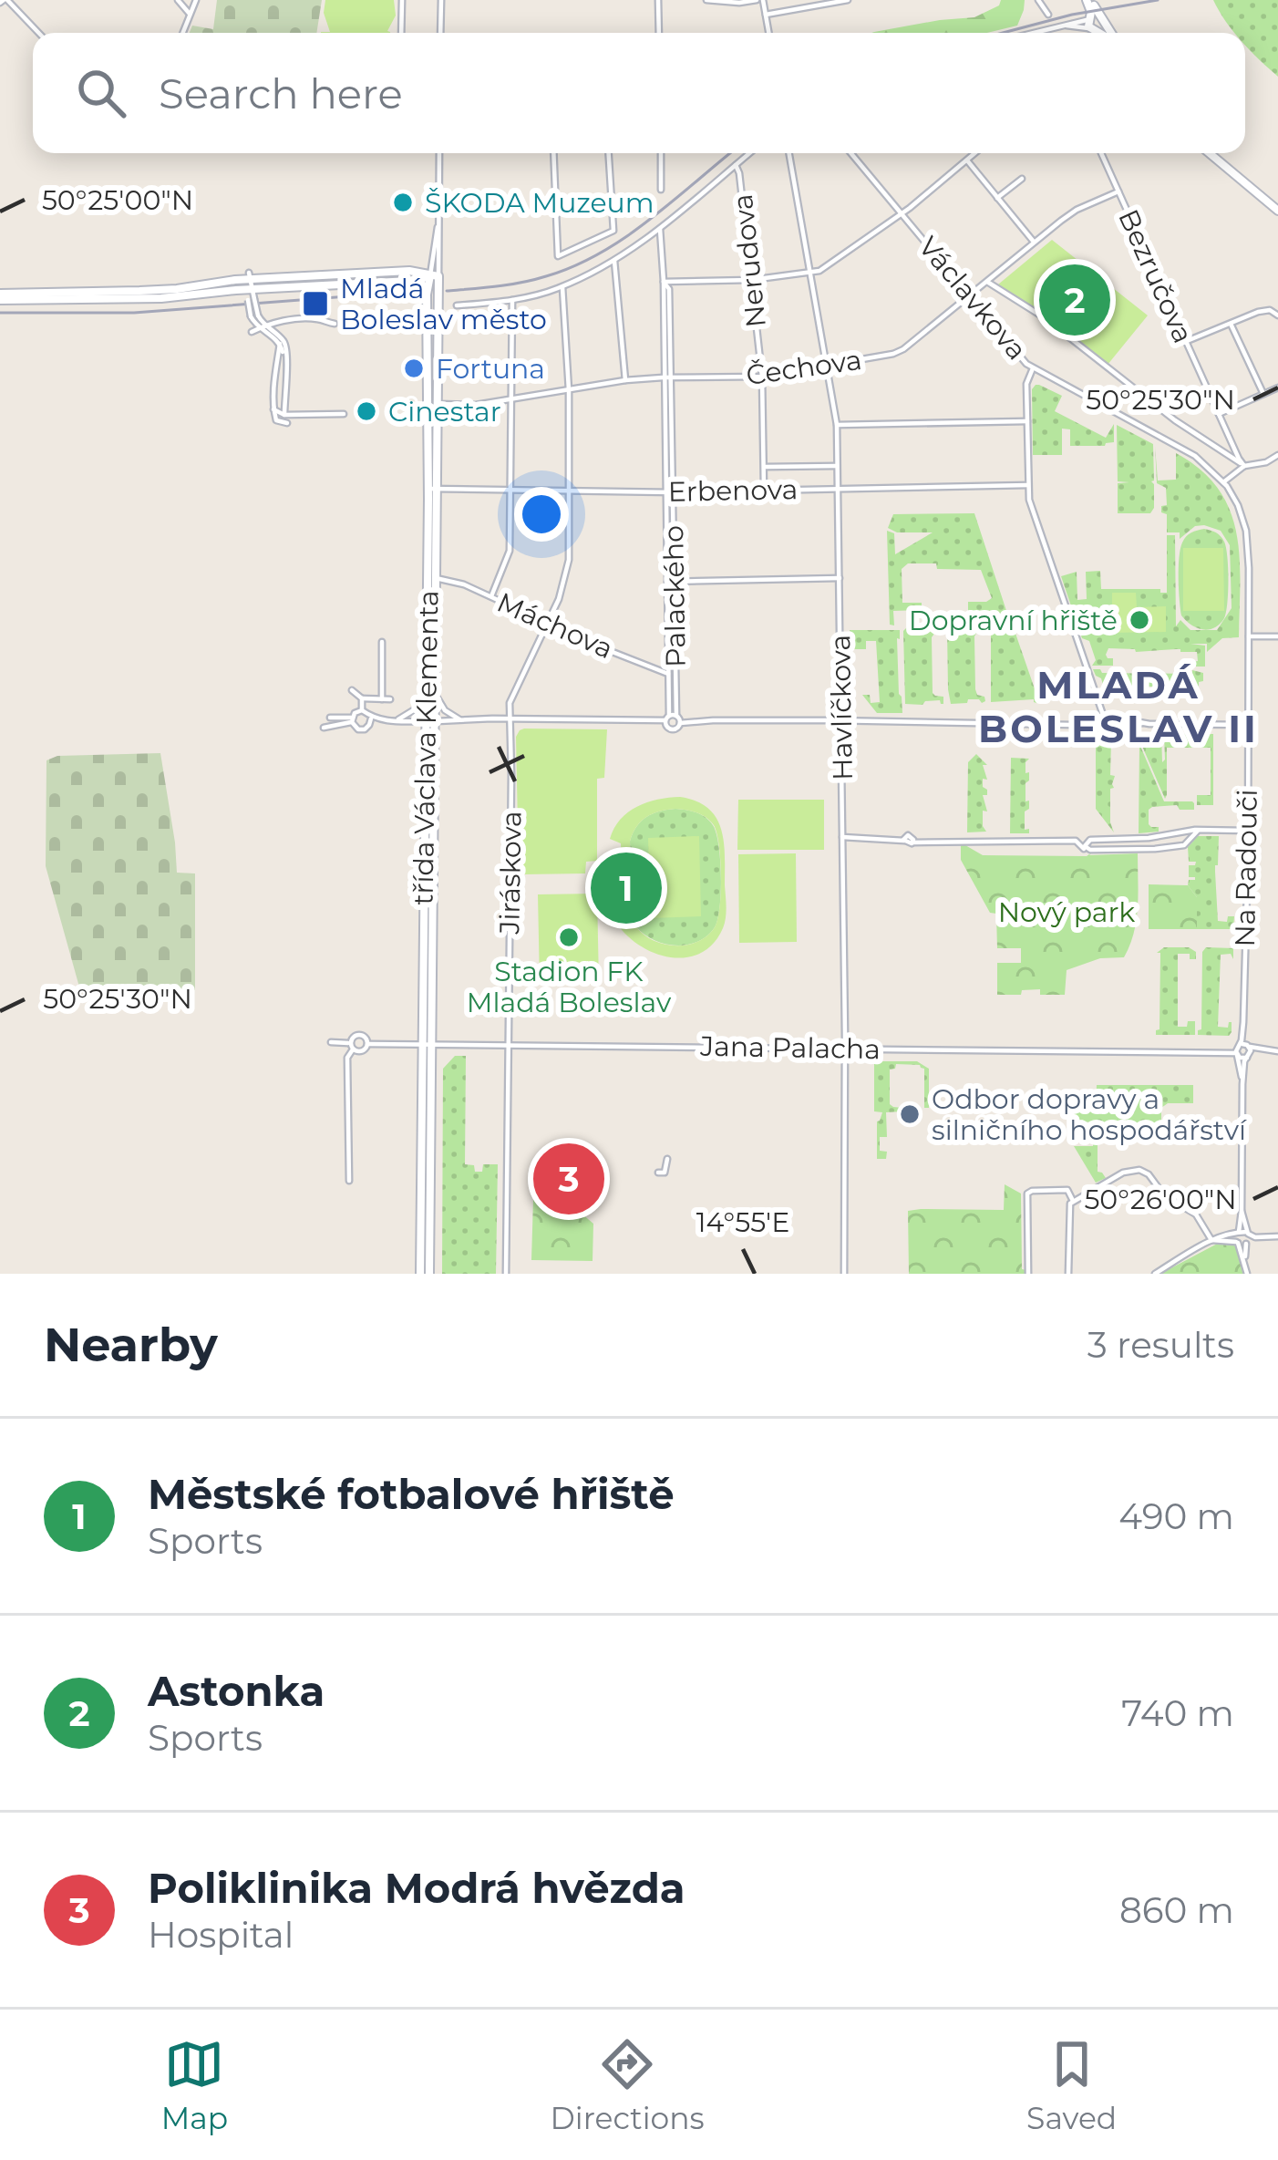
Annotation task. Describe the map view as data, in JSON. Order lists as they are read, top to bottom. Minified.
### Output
{"streets":{"street":["Nerudova","Bezručova","Václavkova","Čechova","Erbenova","Palackého","Máchova","Havlíčkova","třída Václava Klementa","Na Radouči","Jiráskova","Jana Palacha"]},"crossings":[["Nerudova","Čechova"],["Nerudova","Erbenova"],["Bezručova","Čechova"],["Václavkova","Čechova"],["Václavkova","Erbenova"],["Václavkova","Na Radouči"],["Čechova","Palackého"],["Čechova","Havlíčkova"],["Čechova","třída Václava Klementa"],["Čechova","Jiráskova"],["Erbenova","Palackého"],["Erbenova","Havlíčkova"],["Erbenova","třída Václava Klementa"],["Erbenova","Jiráskova"],["Palackého","Máchova"],["Máchova","třída Václava Klementa"],["Máchova","Jiráskova"],["Havlíčkova","Jana Palacha"],["třída Václava Klementa","Jana Palacha"],["Jiráskova","Jana Palacha"]],"districts":["MLADÁ BOLESLAV II"],"parks":["Nový park"],"places":{"other":["ŠKODA Muzeum","Fortuna","Cinestar","Dopravní hřiště","Stadion FK Mladá Boleslav","Odbor dopravy a silničního hospodářství"],"transit":["Mladá Boleslav město"]},"page":{"search":"Search here","pins":["2","1","3"],"heading":["Nearby","3 results"],"list":[{"mark":"1","name":"Městské fotbalové hřiště","note":"Sports","value":"490 m"},{"mark":"2","name":"Astonka","note":"Sports","value":"740 m"},{"mark":"3","name":"Poliklinika Modrá hvězda","note":"Hospital","value":"860 m"}],"nav":["Map","Directions","Saved"]},"coordinates":["50°25'00\"N","50°25'30\"N","50°26'00\"N","14°55'E"]}
